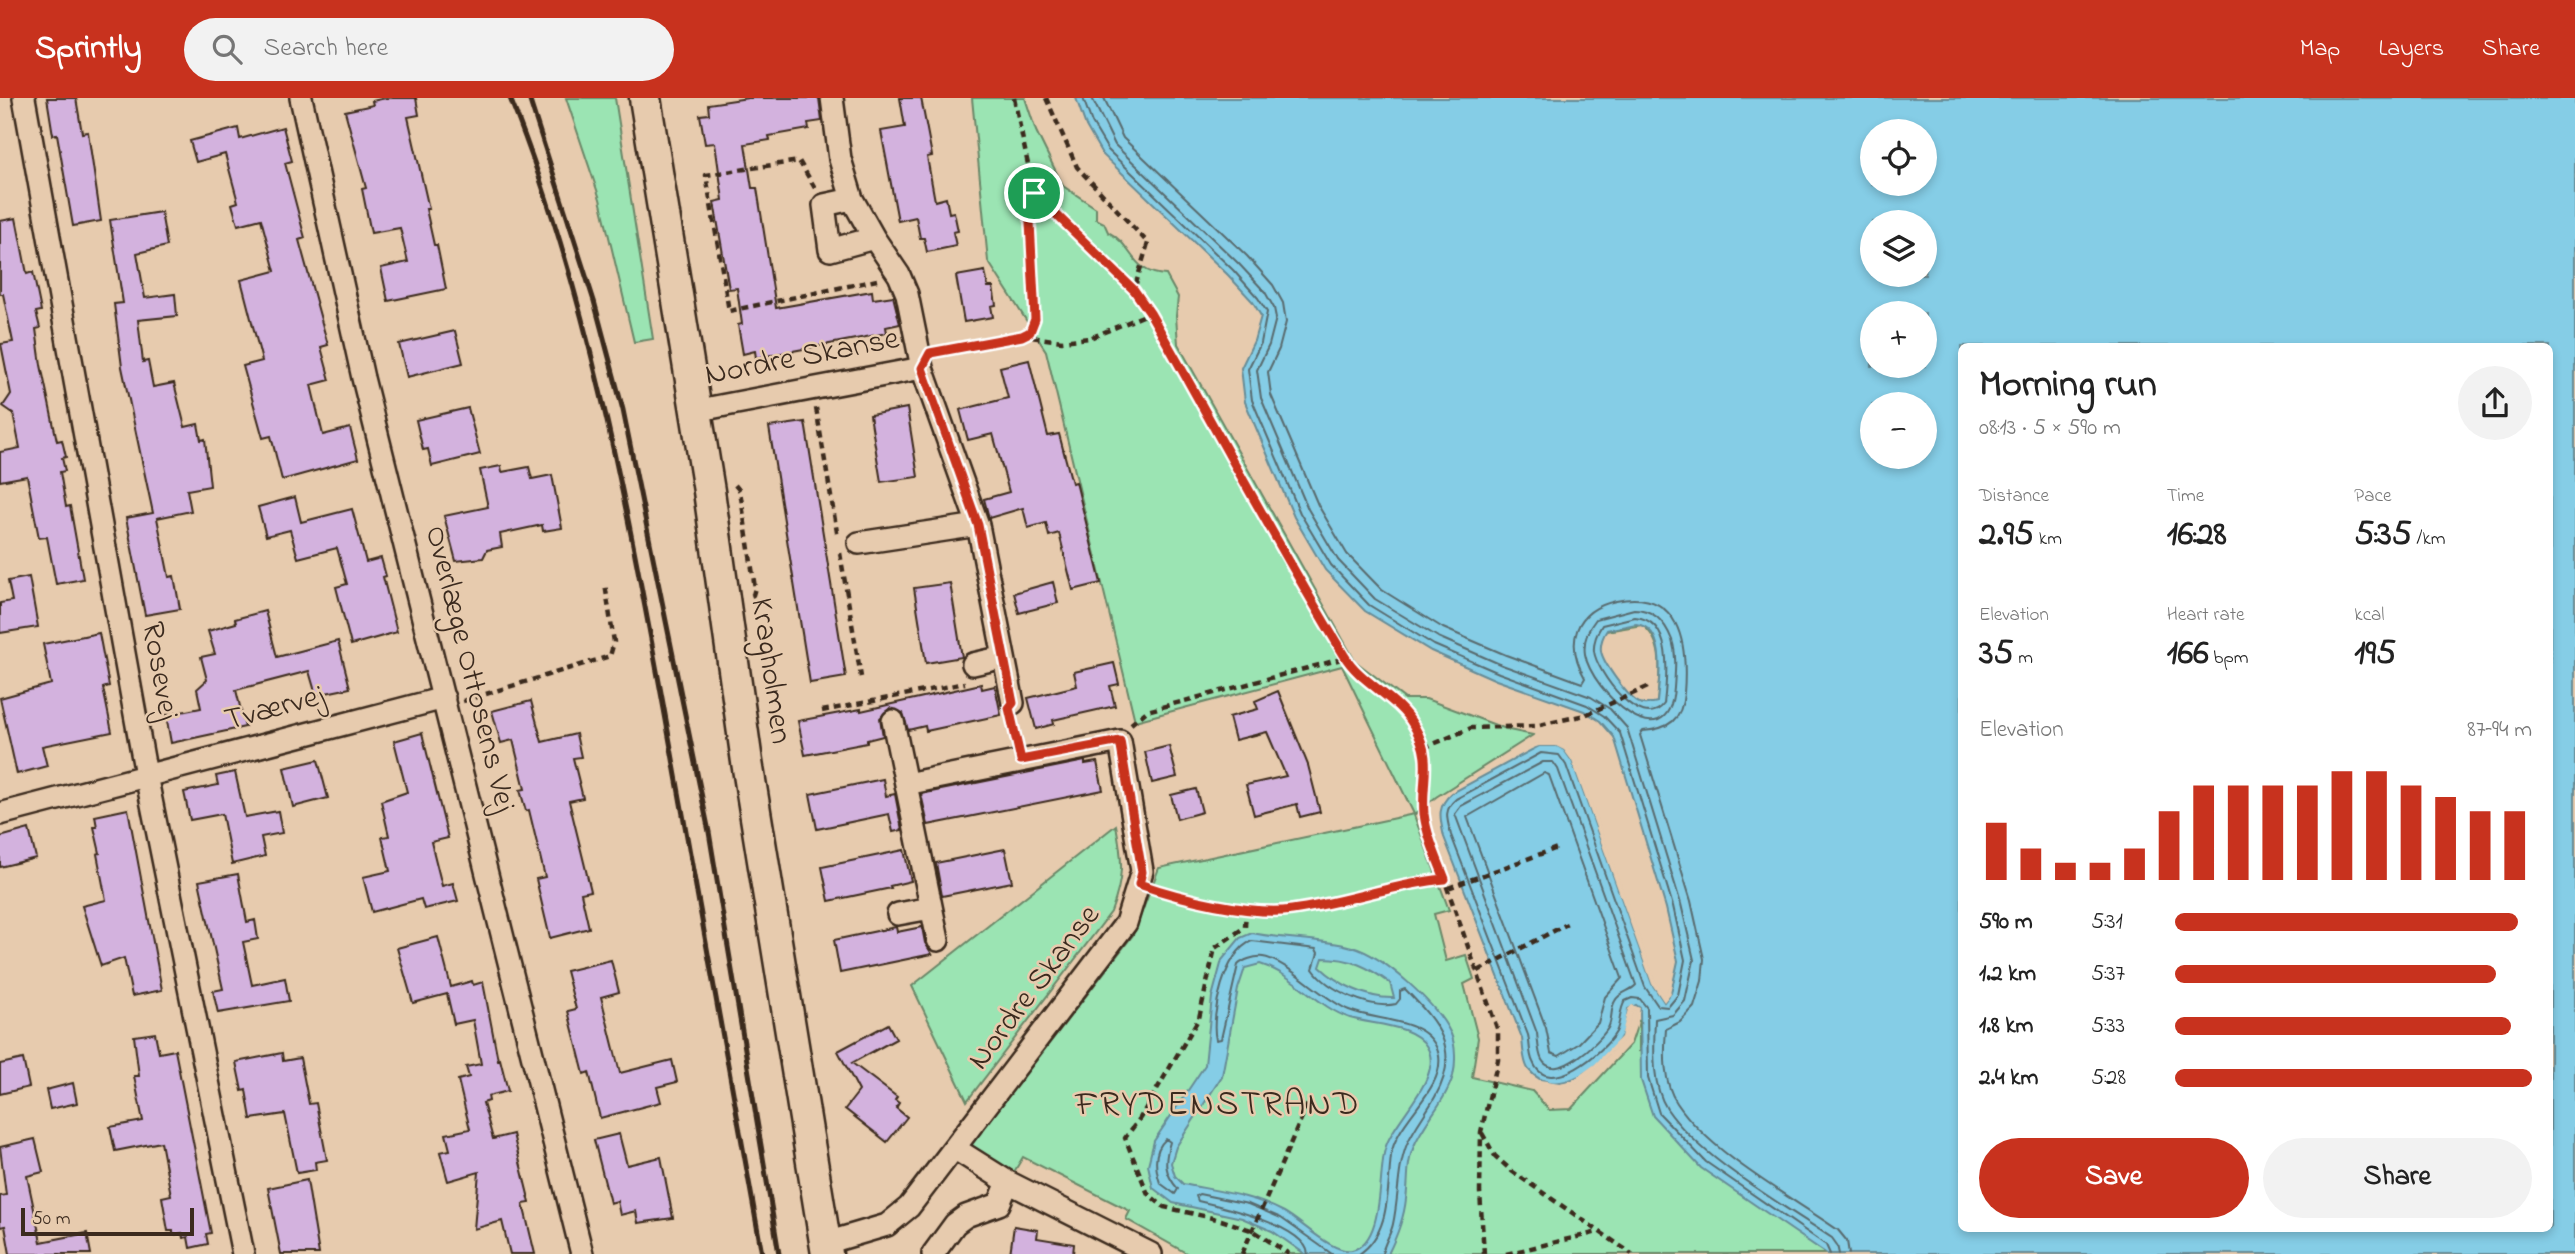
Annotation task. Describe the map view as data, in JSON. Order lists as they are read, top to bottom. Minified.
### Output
{"streets":{"street":["Nordre Skanse","Overlæge Ottosens Vej","Rosevej","Kragholmen","Tværvej"]},"crossings":[["Nordre Skanse","Kragholmen"],["Overlæge Ottosens Vej","Tværvej"],["Rosevej","Tværvej"]],"districts":["FRYDENSTRAND"],"scale_bar":"50 m","page":{"header":"Sprintly","search":"Search here","nav":["Map","Layers","Share"],"map_buttons":["+","−"],"heading":["Morning run","08:13 · 5 × 590 m"],"stats":[["Distance","2.95 km"],["Time","16:28"],["Pace","5:35 /km"],["Elevation","35 m"],["Heart rate","166 bpm"],["kcal","195"]],"chart":["Elevation","87–94 m"],"list":[{"name":"590 m","note":"5:31"},{"name":"1.2 km","note":"5:37"},{"name":"1.8 km","note":"5:33"},{"name":"2.4 km","note":"5:28"}],"buttons":["Save","Share"],"scale":"50 m"}}
